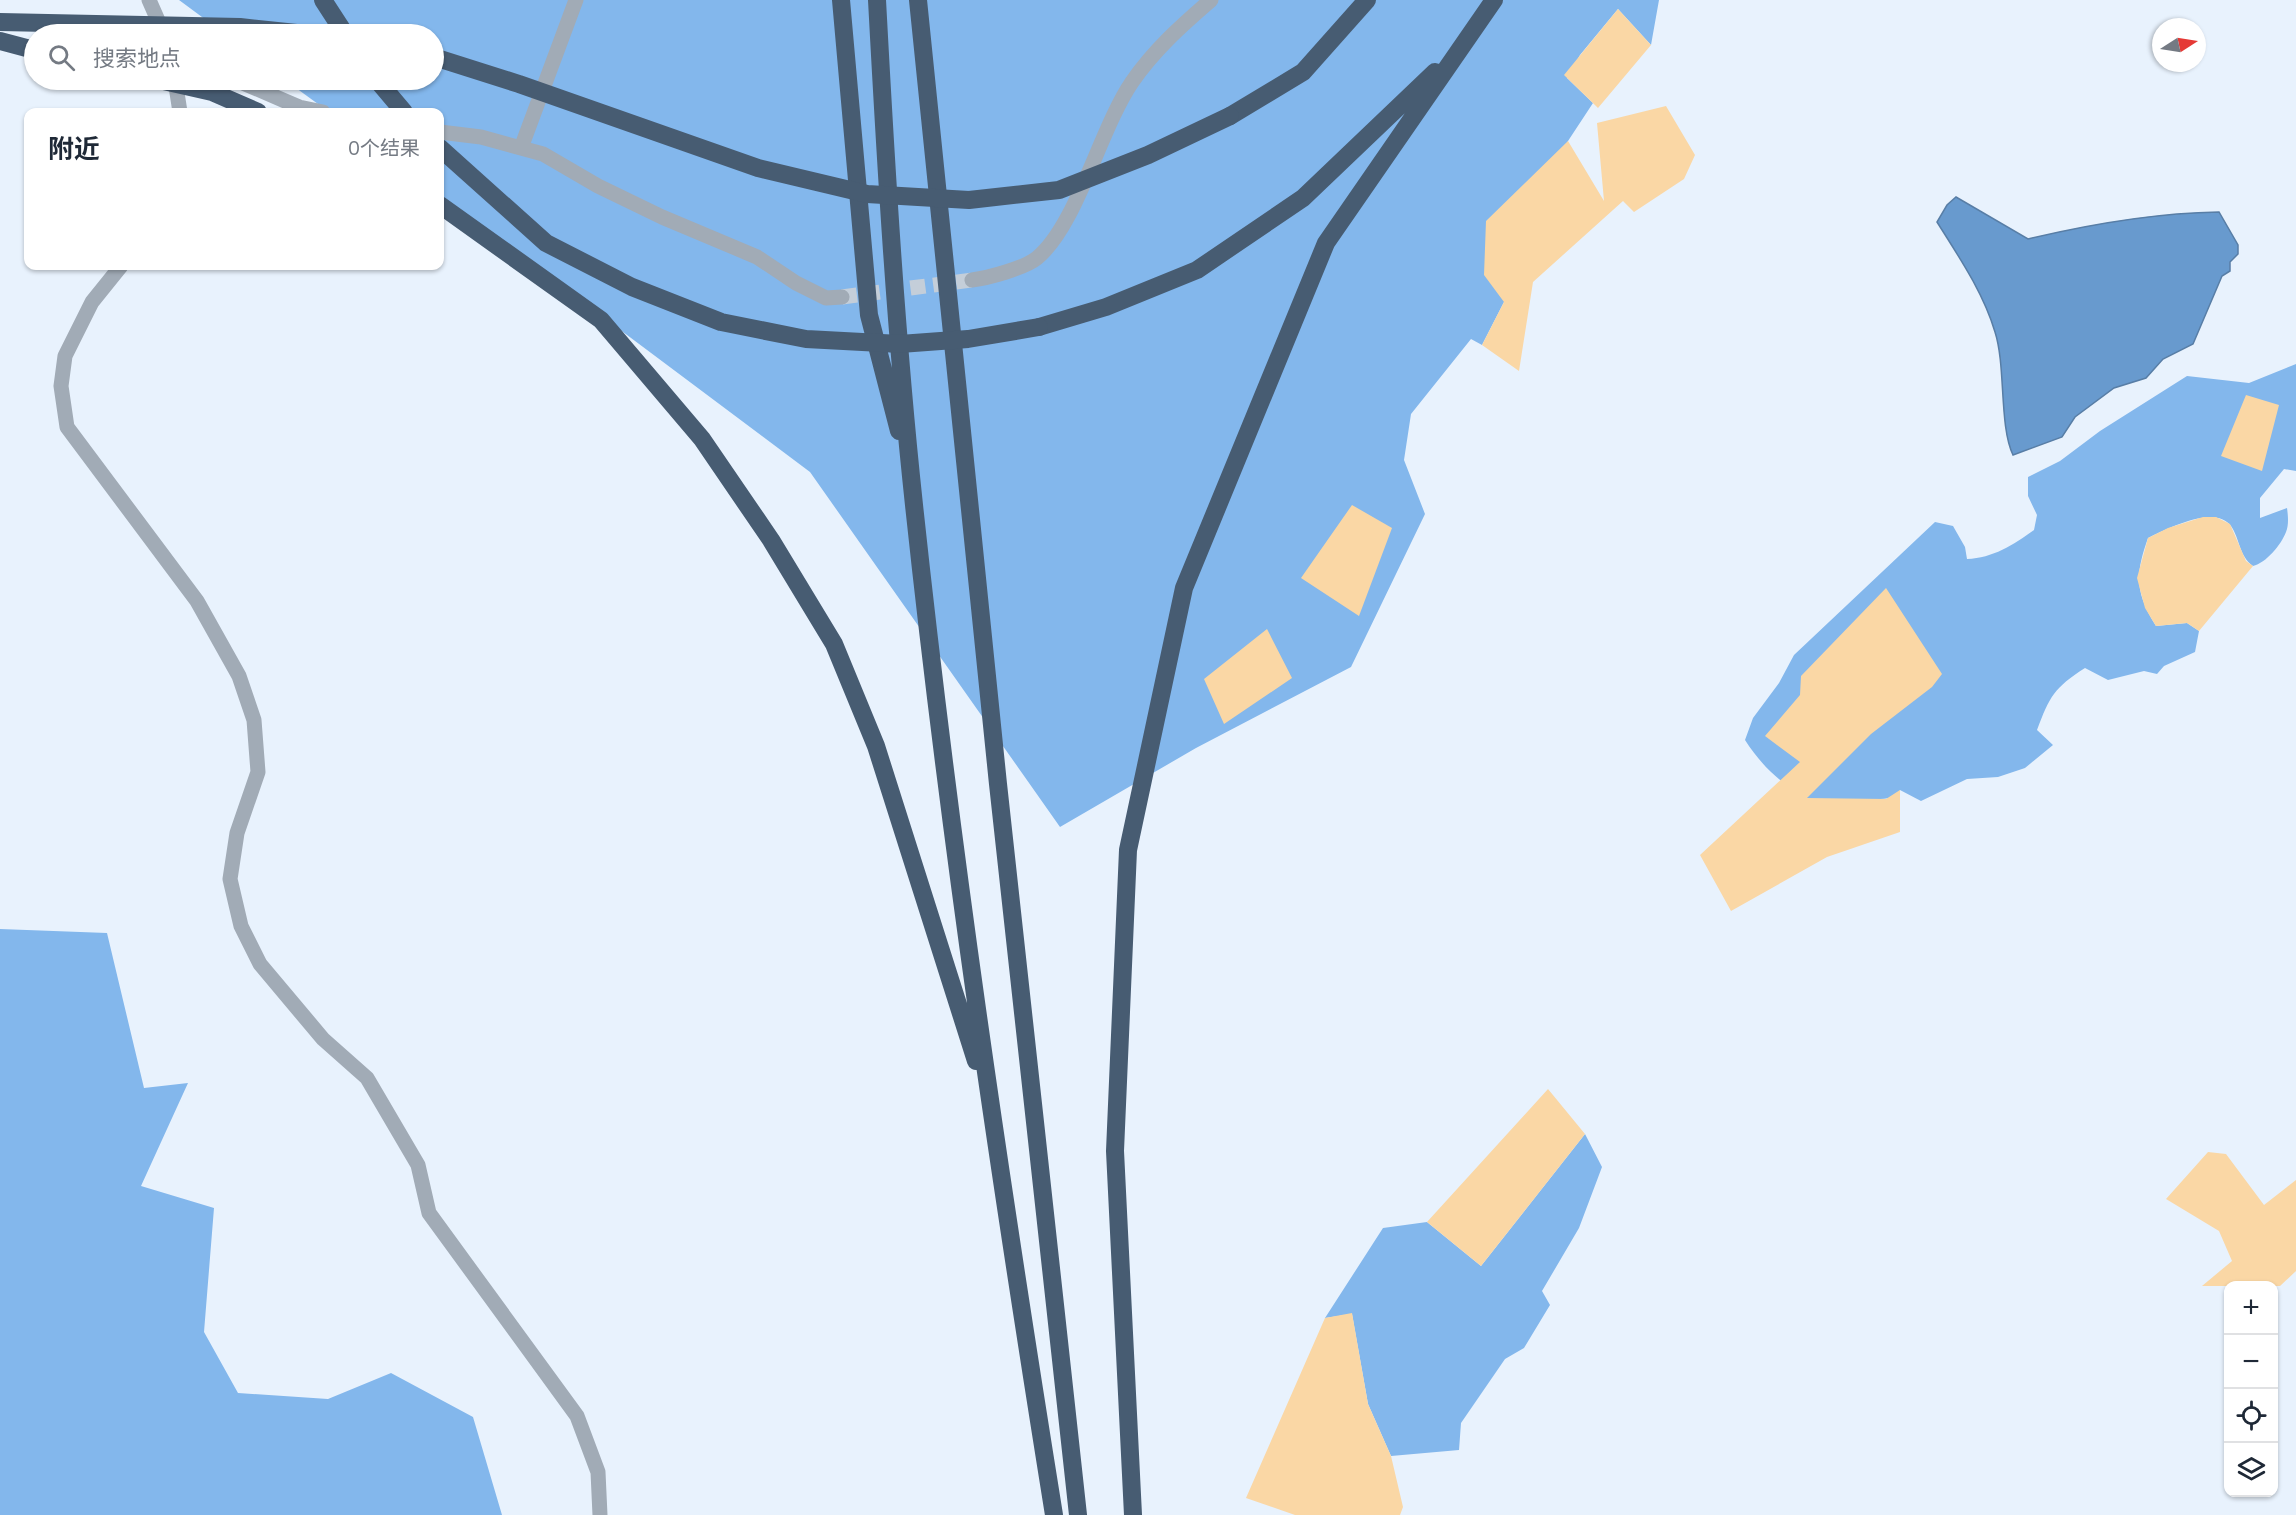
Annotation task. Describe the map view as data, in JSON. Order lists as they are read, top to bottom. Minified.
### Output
{"north":"right","page":{"search":"搜索地点","heading":["附近","0个结果"],"map_buttons":["+","−"]}}
